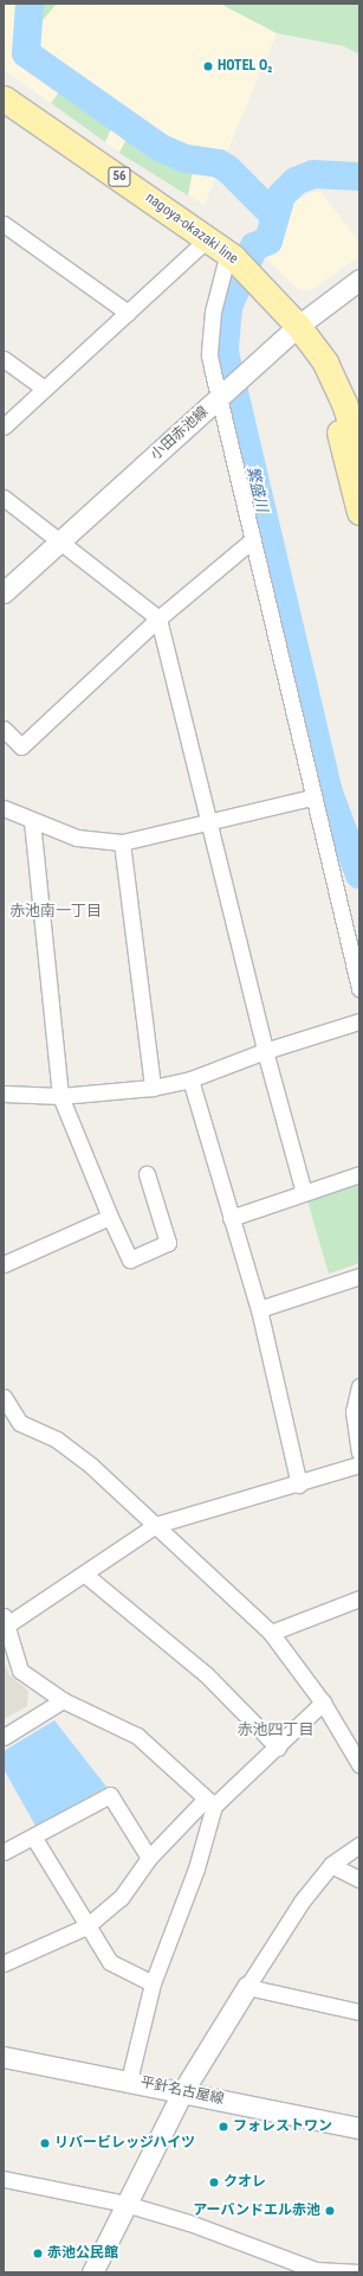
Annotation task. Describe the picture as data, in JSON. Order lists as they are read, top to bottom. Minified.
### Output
{"streets":{"main road":["56","nagoya-okazaki line"],"street":["小田赤池線","平針名古屋線"]},"crossings":[["nagoya-okazaki line","小田赤池線"]],"districts":["赤池南一丁目","赤池四丁目"],"water":["繁盛川"],"places":["HOTEL O₂","フォレストワン","リバービレッジハイツ","クオレ","アーバンドエル赤池","赤池公民館"]}
